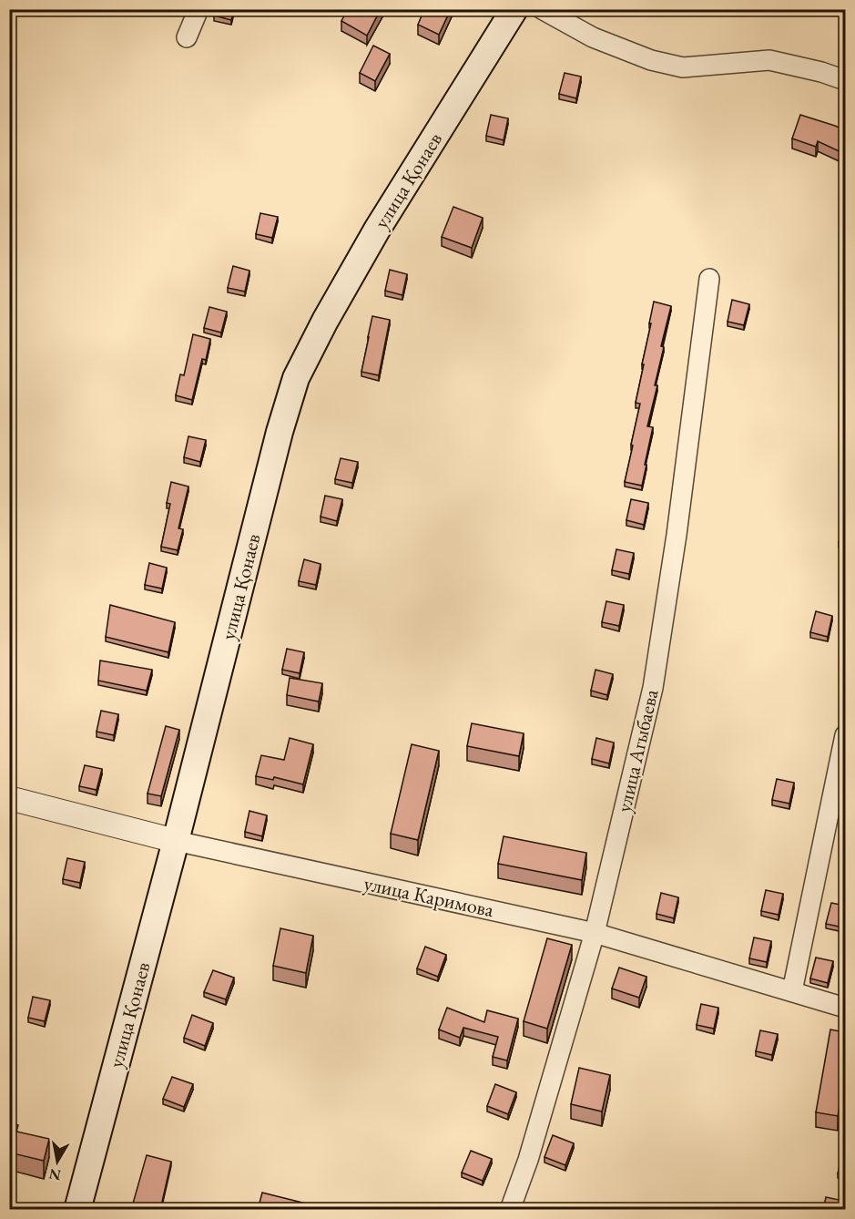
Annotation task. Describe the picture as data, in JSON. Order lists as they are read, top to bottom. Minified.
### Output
{"streets":{"main road":["улица Қонаев"],"street":["улица Агыбаева","улица Каримова"]},"crossings":[["улица Қонаев","улица Каримова"],["улица Агыбаева","улица Каримова"]],"north":"bottom"}
